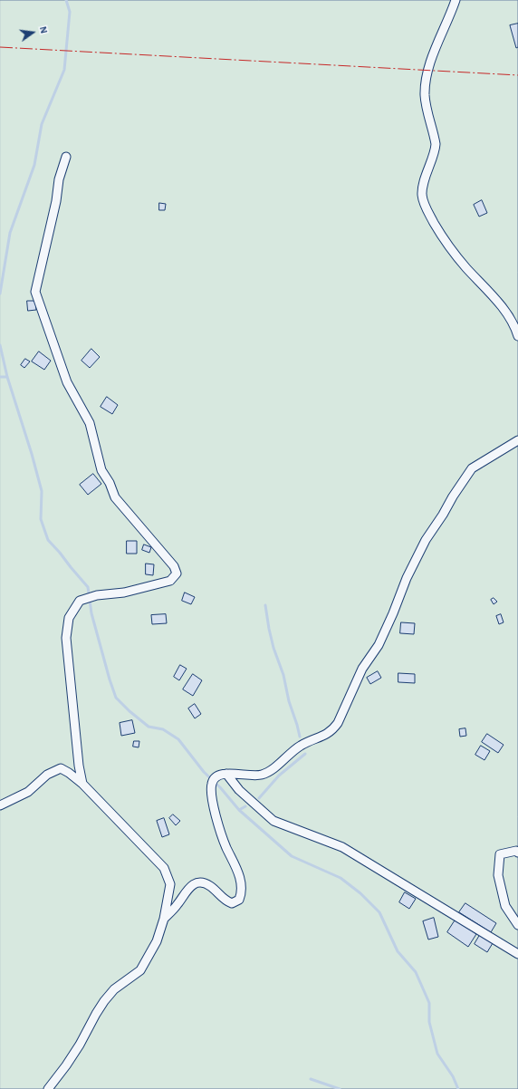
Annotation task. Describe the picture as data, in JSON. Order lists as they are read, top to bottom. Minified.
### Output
{"north":"right"}
